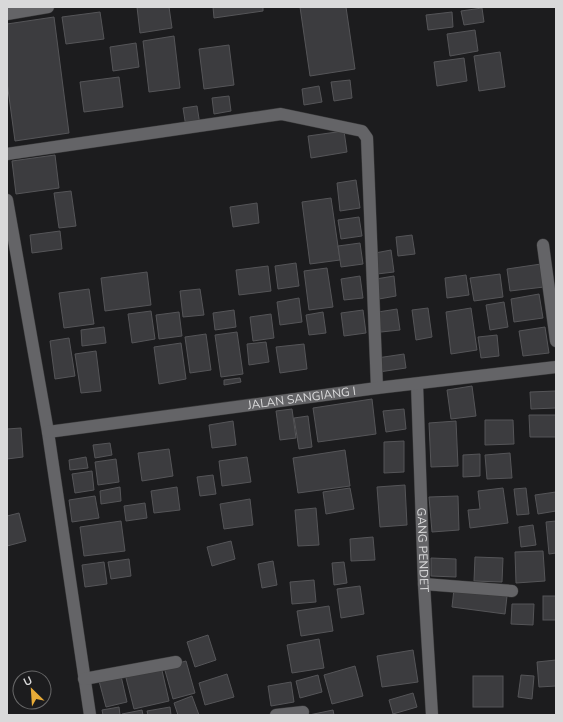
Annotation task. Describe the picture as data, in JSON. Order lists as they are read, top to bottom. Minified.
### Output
{"streets":{"street":["JALAN SANGIANG I","GANG PENDET"]},"crossings":[["JALAN SANGIANG I","GANG PENDET"]],"north":"top left"}
